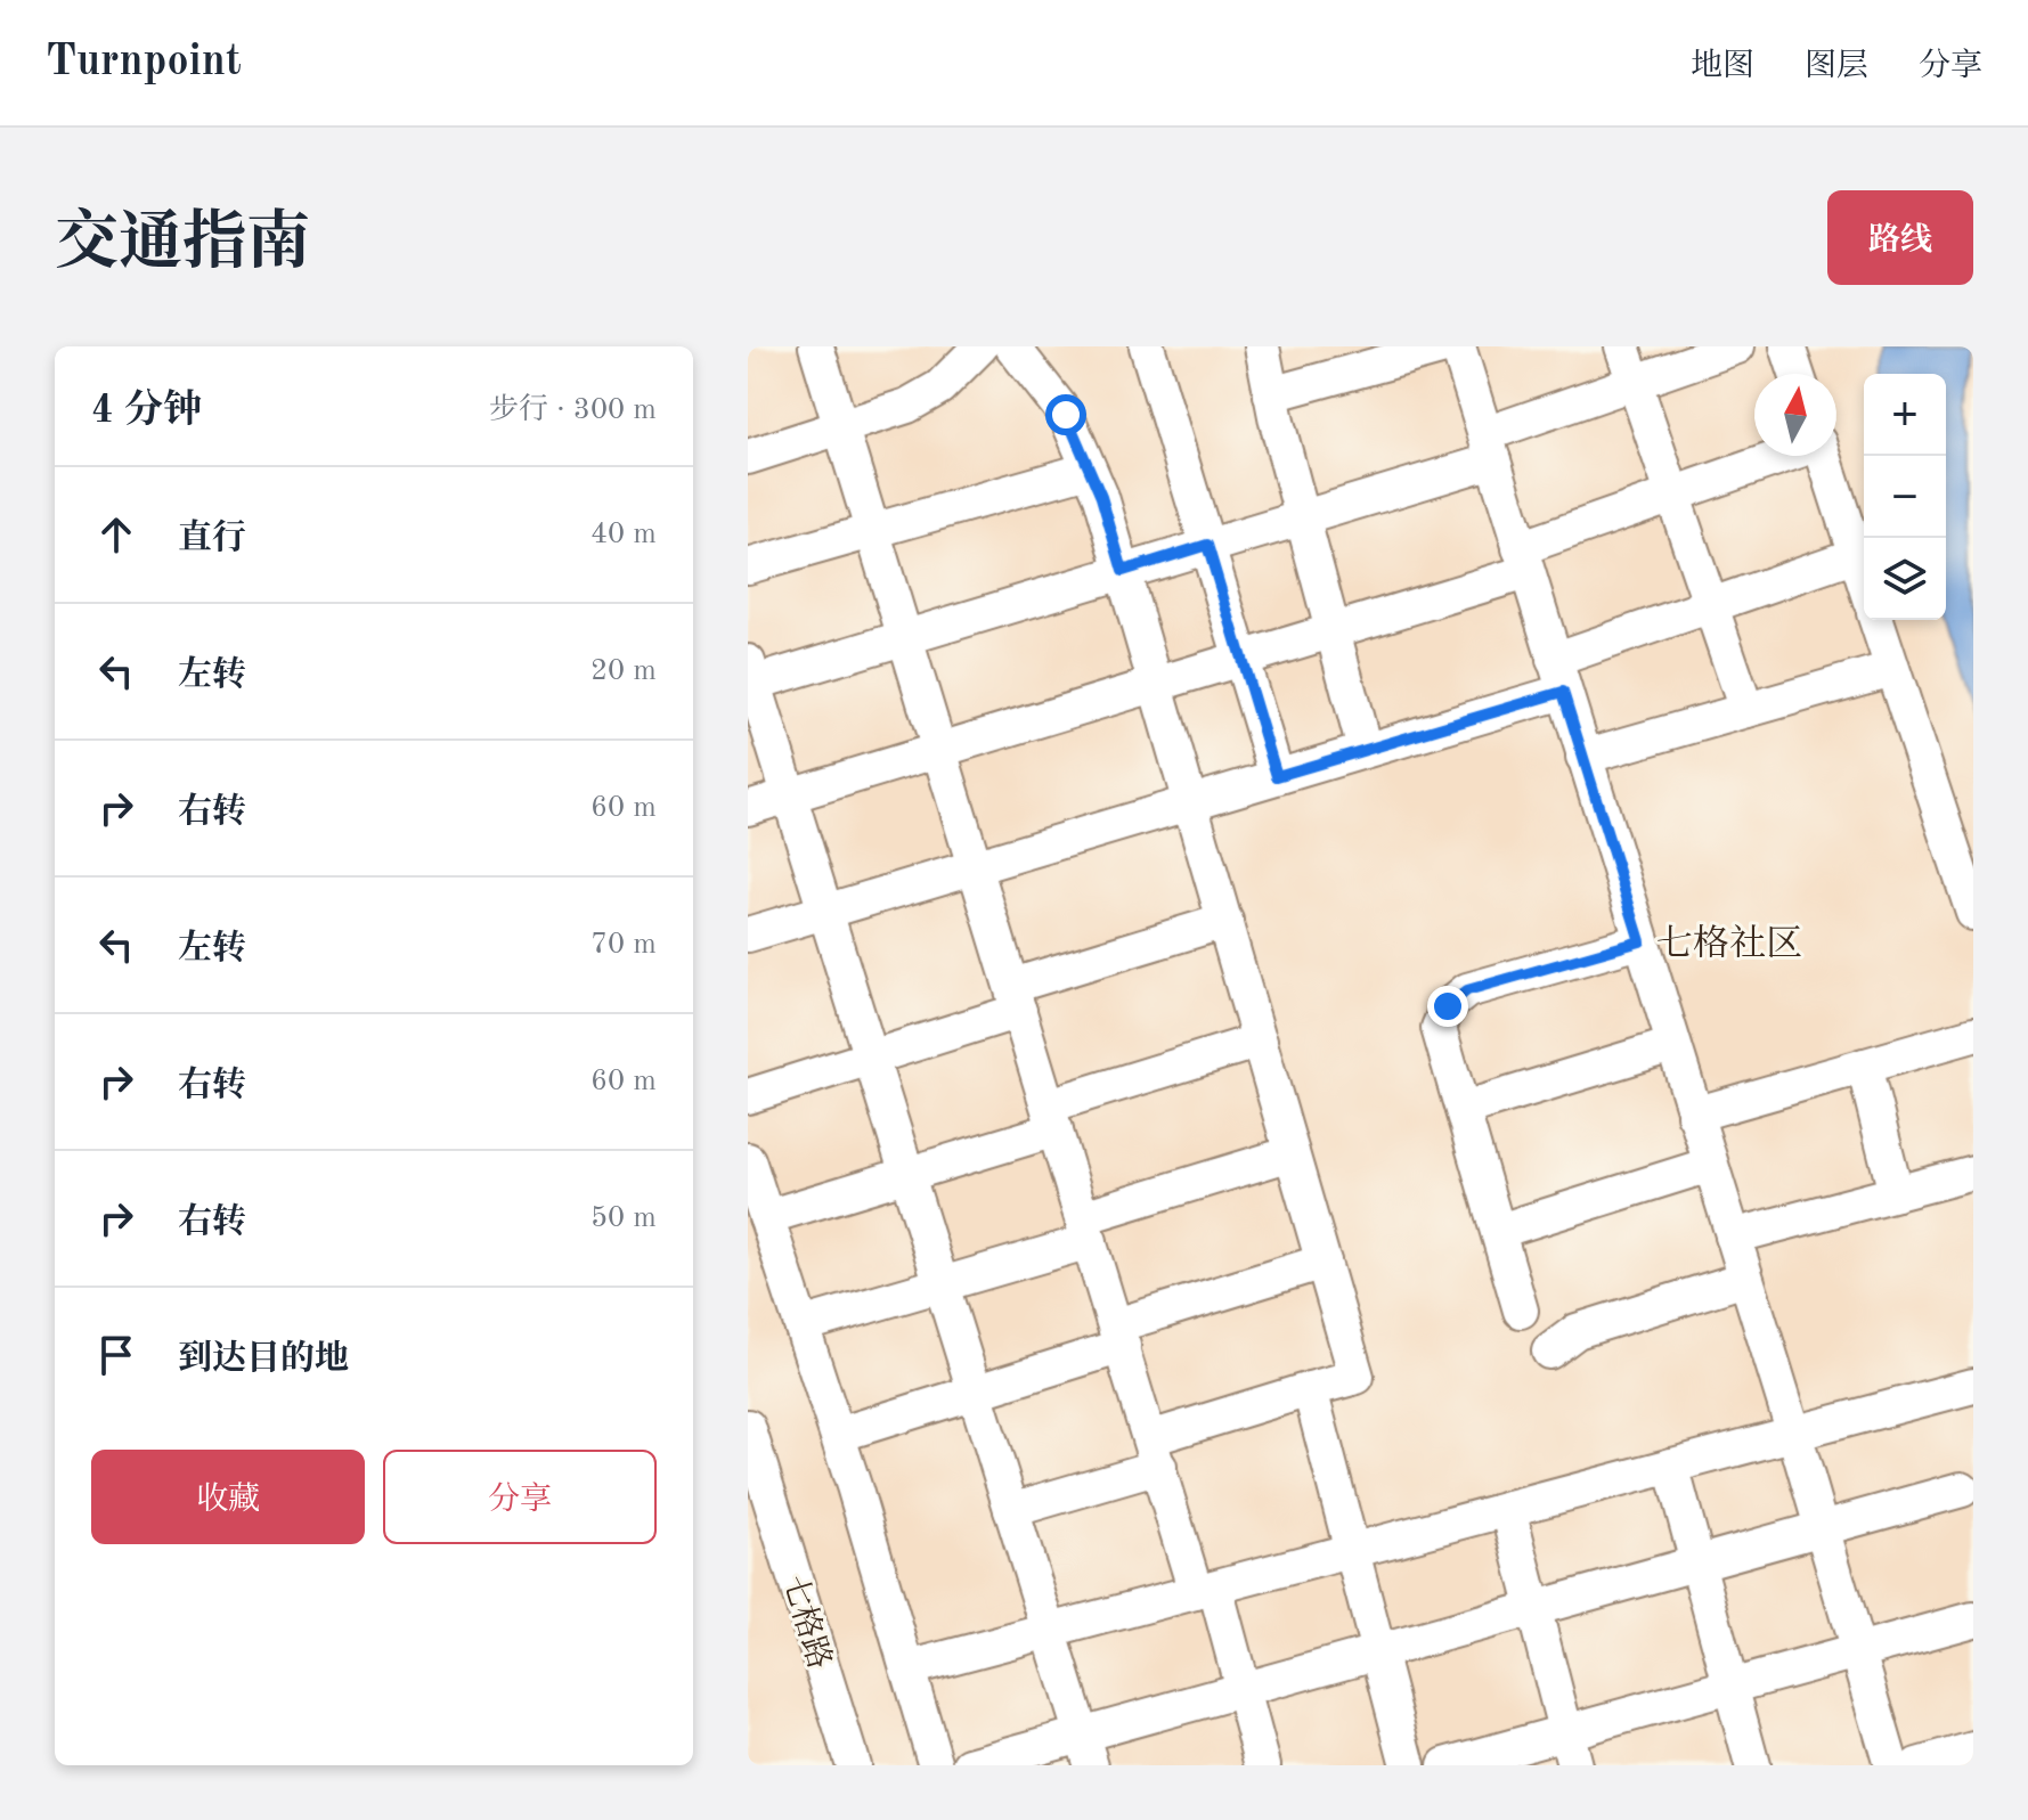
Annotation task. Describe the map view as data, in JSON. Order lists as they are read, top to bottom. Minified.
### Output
{"streets":{"street":["七格路"]},"districts":["七格社区"],"north":"top","page":{"header":"Turnpoint","nav":["地图","图层","分享"],"title":"交通指南","buttons":["路线",["收藏","分享"]],"heading":["4 分钟","步行 · 300 m"],"map_buttons":["+","−"],"list":[["直行","40 m"],["左转","20 m"],["右转","60 m"],["左转","70 m"],["右转","60 m"],["右转","50 m"],"到达目的地"]}}
